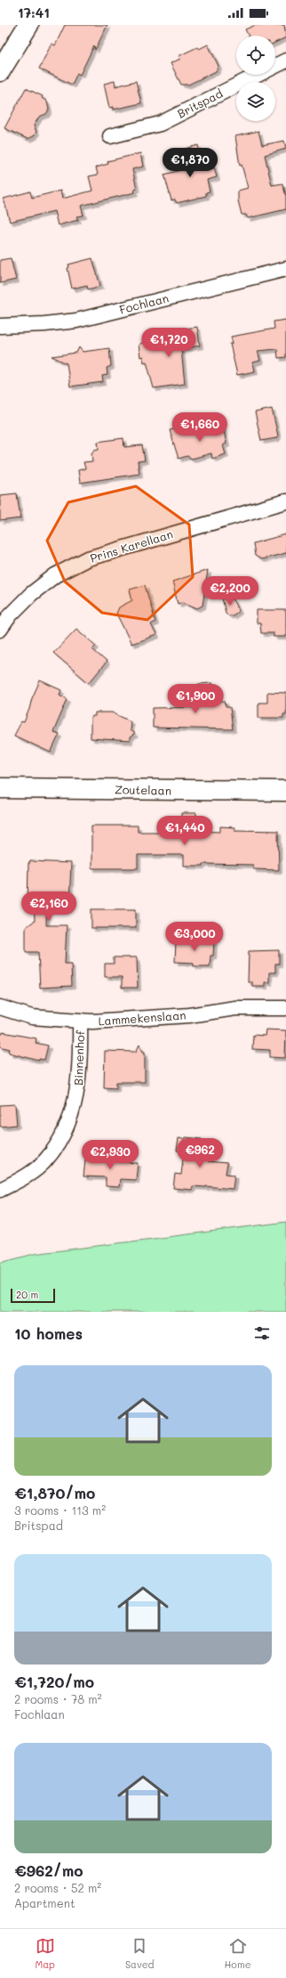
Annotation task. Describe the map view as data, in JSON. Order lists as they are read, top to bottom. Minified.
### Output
{"streets":{"street":["Britspad","Fochlaan","Prins Karellaan","Zoutelaan","Lammekenslaan","Binnenhof"]},"crossings":[["Lammekenslaan","Binnenhof"]],"scale_bar":"20 m","page":{"status":"17:41","price":["€1,870","€1,720","€1,660","€2,200","€1,900","€1,440","€2,160","€3,000","€962","€2,930"],"scale":"20 m","heading":"10 homes","list":[{"name":"€1,870/mo","note":"3 rooms · 113 m² · Britspad"},{"name":"€1,720/mo","note":"2 rooms · 78 m² · Fochlaan"},{"name":"€962/mo","note":"2 rooms · 52 m² · Apartment"}],"tabs":["Map","Saved","Home"]}}
